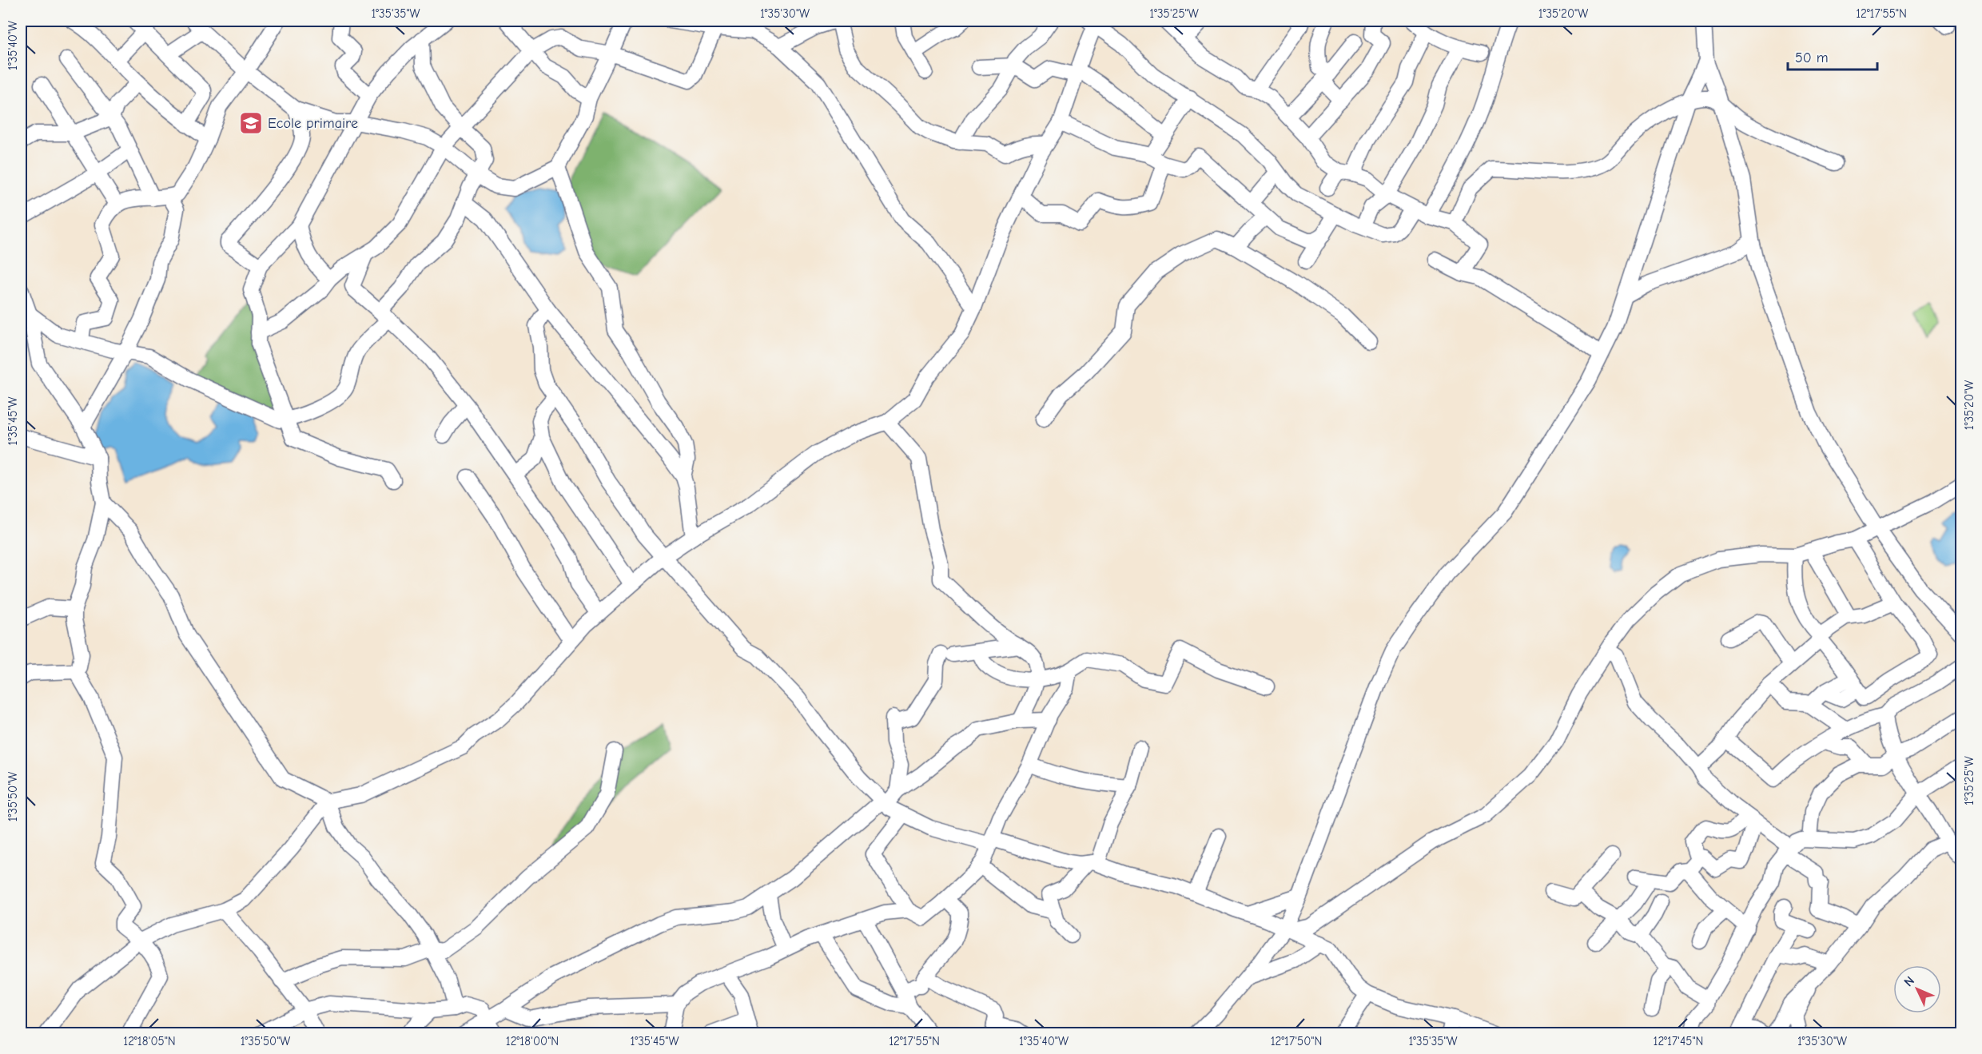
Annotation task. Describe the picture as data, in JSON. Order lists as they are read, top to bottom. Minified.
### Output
{"places":{"school or university":["Ecole primaire"]},"scale_bar":"50 m","north":"top left","coordinates":["1°35'35\"W","1°35'30\"W","1°35'25\"W","1°35'20\"W","12°17'55\"N","1°35'40\"W","1°35'45\"W","1°35'50\"W","12°18'05\"N","12°18'00\"N","12°17'50\"N","12°17'45\"N"]}
